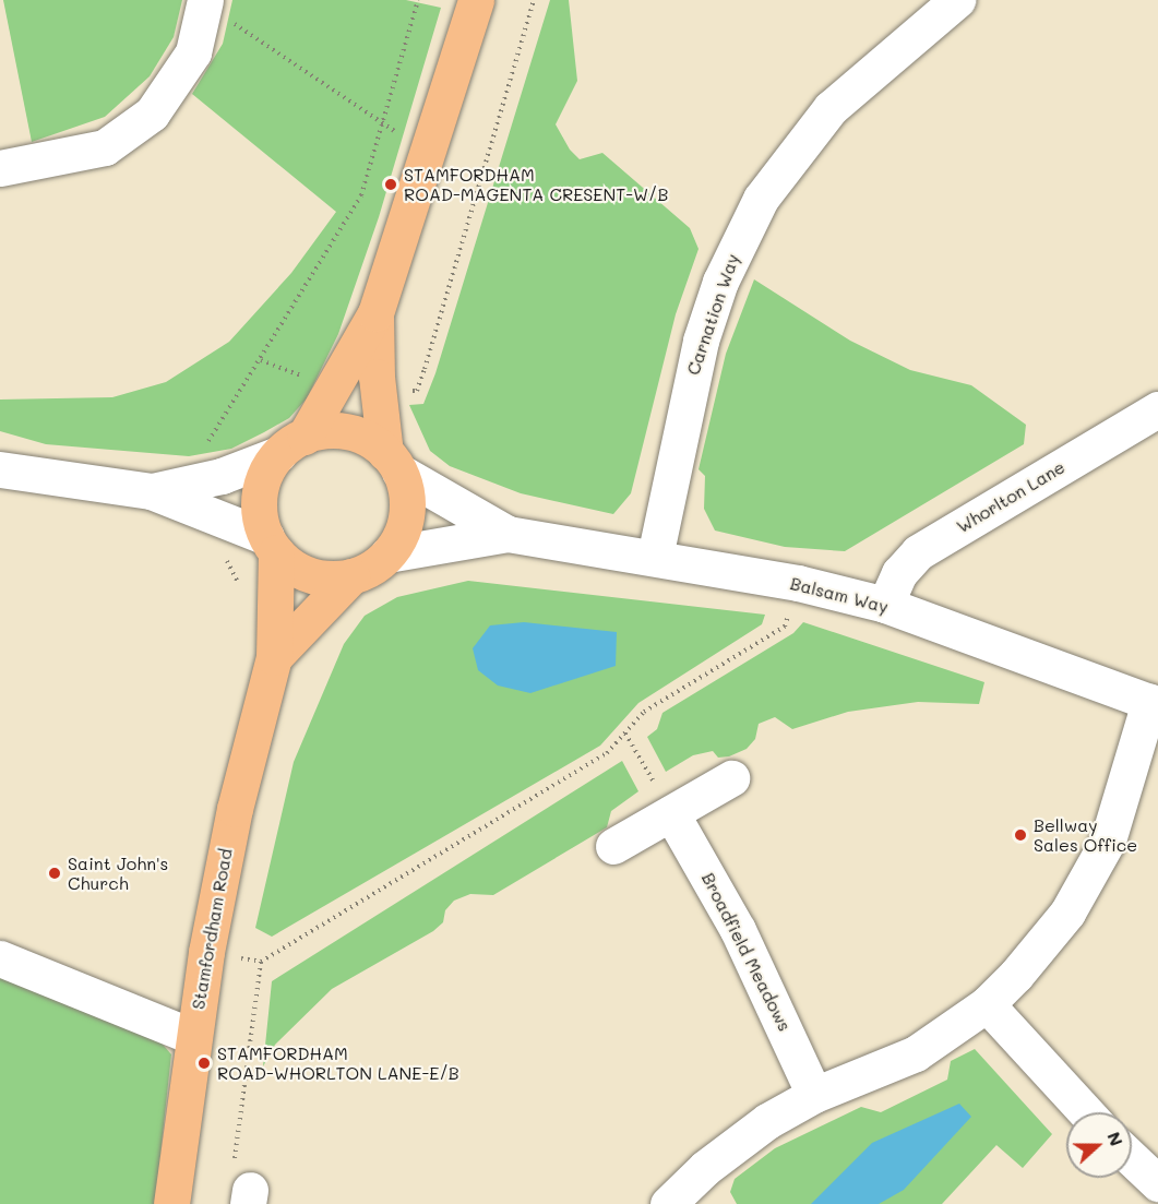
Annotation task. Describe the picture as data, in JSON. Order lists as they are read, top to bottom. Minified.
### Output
{"streets":{"main road":["Stamfordham Road"],"street":["Carnation Way","Whorlton Lane","Balsam Way","Broadfield Meadows"]},"crossings":[["Carnation Way","Balsam Way"],["Whorlton Lane","Balsam Way"],["Balsam Way","Stamfordham Road"]],"places":["STAMFORDHAM ROAD-MAGENTA CRESENT-W/B","Bellway Sales Office","Saint John's Church","STAMFORDHAM ROAD-WHORLTON LANE-E/B"],"north":"right"}
